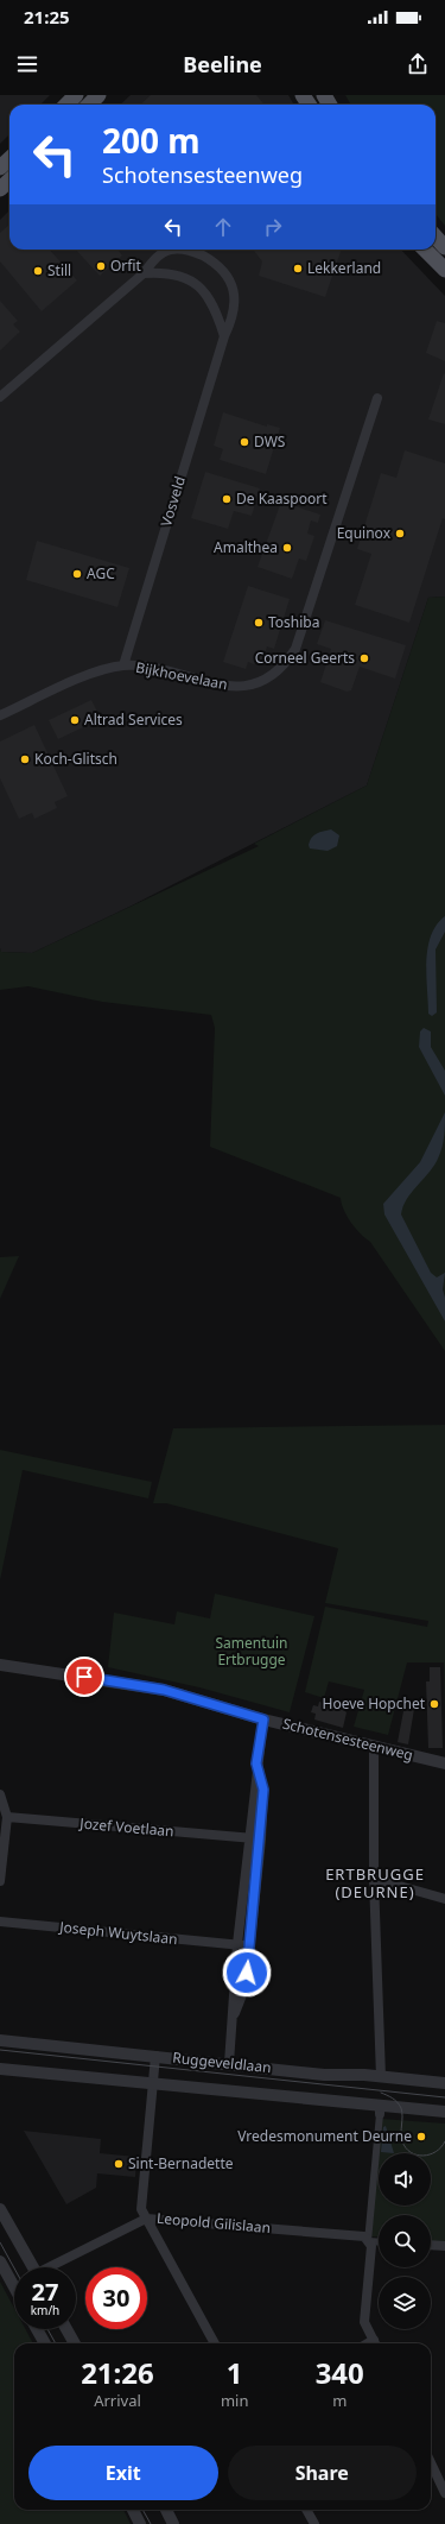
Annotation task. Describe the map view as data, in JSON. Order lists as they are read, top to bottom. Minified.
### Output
{"streets":{"street":["Vosveld","Bijkhoevelaan","Schotensesteenweg","Jozef Voetlaan","Joseph Wuytslaan","Ruggeveldlaan","Leopold Gilislaan"]},"crossings":[["Vosveld","Bijkhoevelaan"]],"districts":["ERTBRUGGE (DEURNE)"],"parks":["Samentuin Ertbrugge"],"places":["Orfit","Lekkerland","Still","DWS","De Kaaspoort","Equinox","Amalthea","AGC","Toshiba","Corneel Geerts","Altrad Services","Koch-Glitsch","Hoeve Hopchet","Vredesmonument Deurne","Sint-Bernadette"],"page":{"status":"21:25","header":"Beeline","turn":["200 m","Schotensesteenweg"],"speed":"27 km/h","limit":"30","eta":["21:26","Arrival","1","min","340","m"],"buttons":["Exit","Share"]}}
